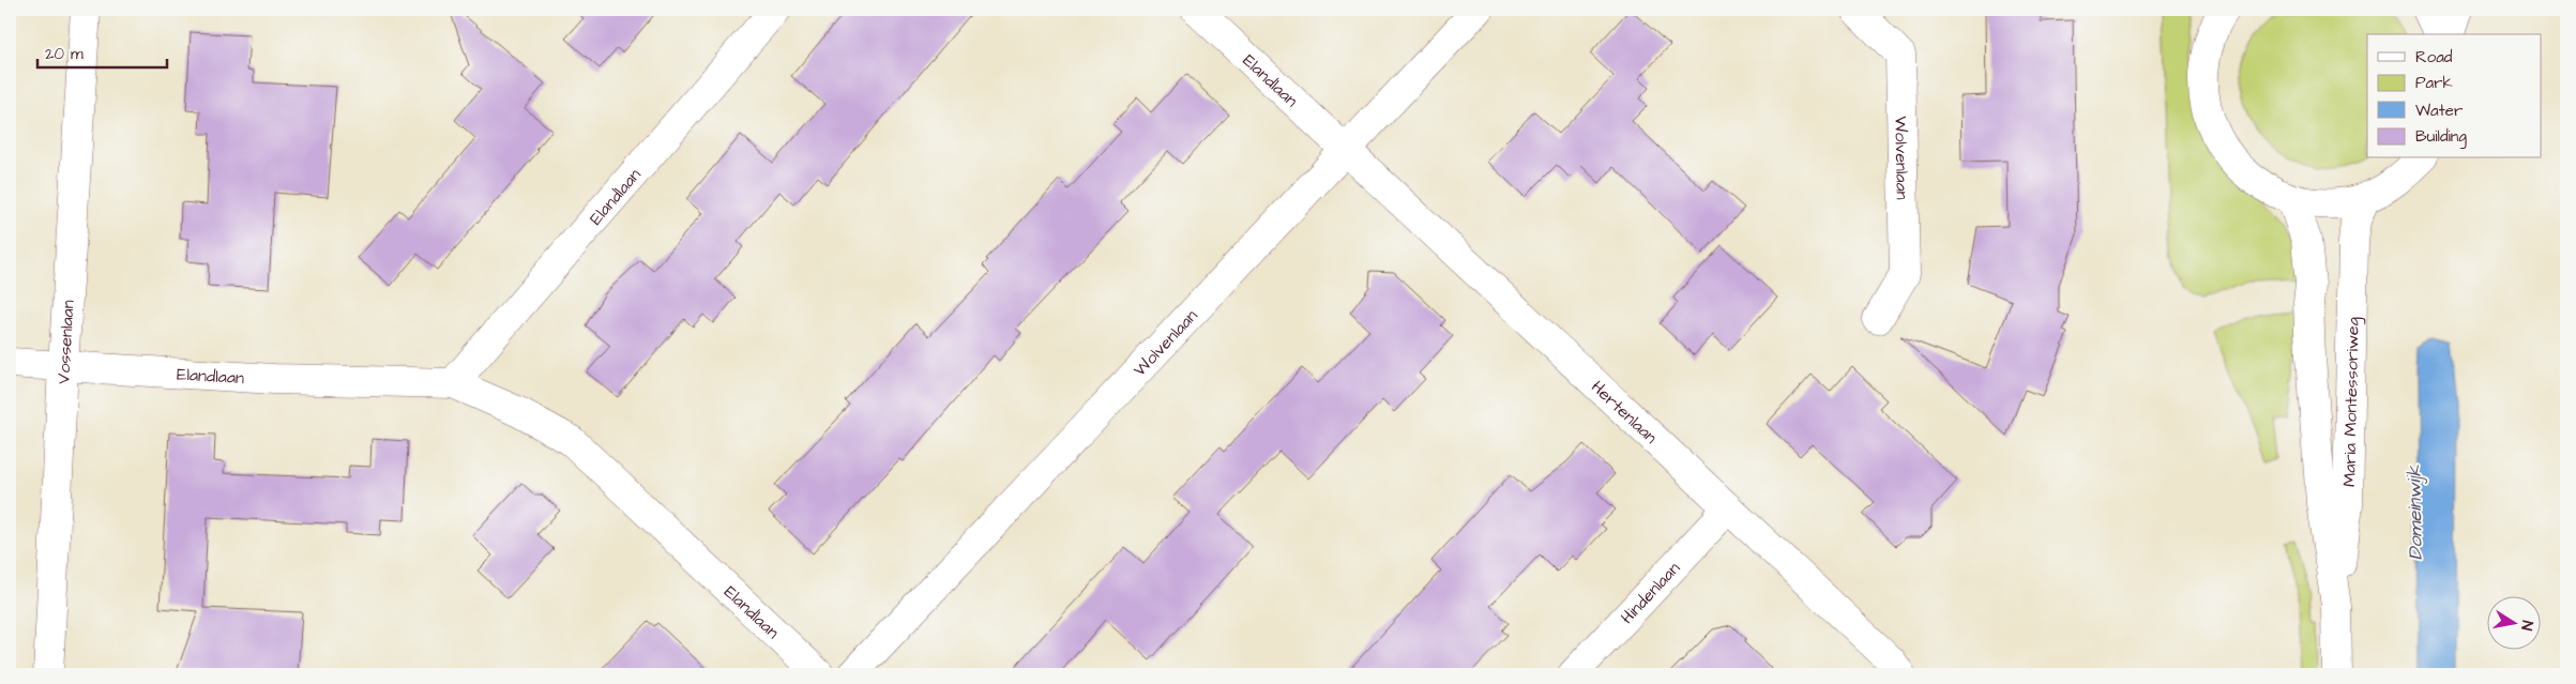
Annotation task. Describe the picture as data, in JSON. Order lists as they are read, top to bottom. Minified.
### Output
{"streets":{"street":["Elandlaan","Wolvenlaan","Vossenlaan","Maria Montessoriweg","Hertenlaan","Hindenlaan"]},"crossings":[["Elandlaan","Wolvenlaan"],["Elandlaan","Vossenlaan"],["Elandlaan","Hertenlaan"],["Wolvenlaan","Hertenlaan"],["Hertenlaan","Hindenlaan"]],"water":["Domeinwijk"],"legend":["Road","Park","Water","Building"],"scale_bar":"20 m","north":"right"}
